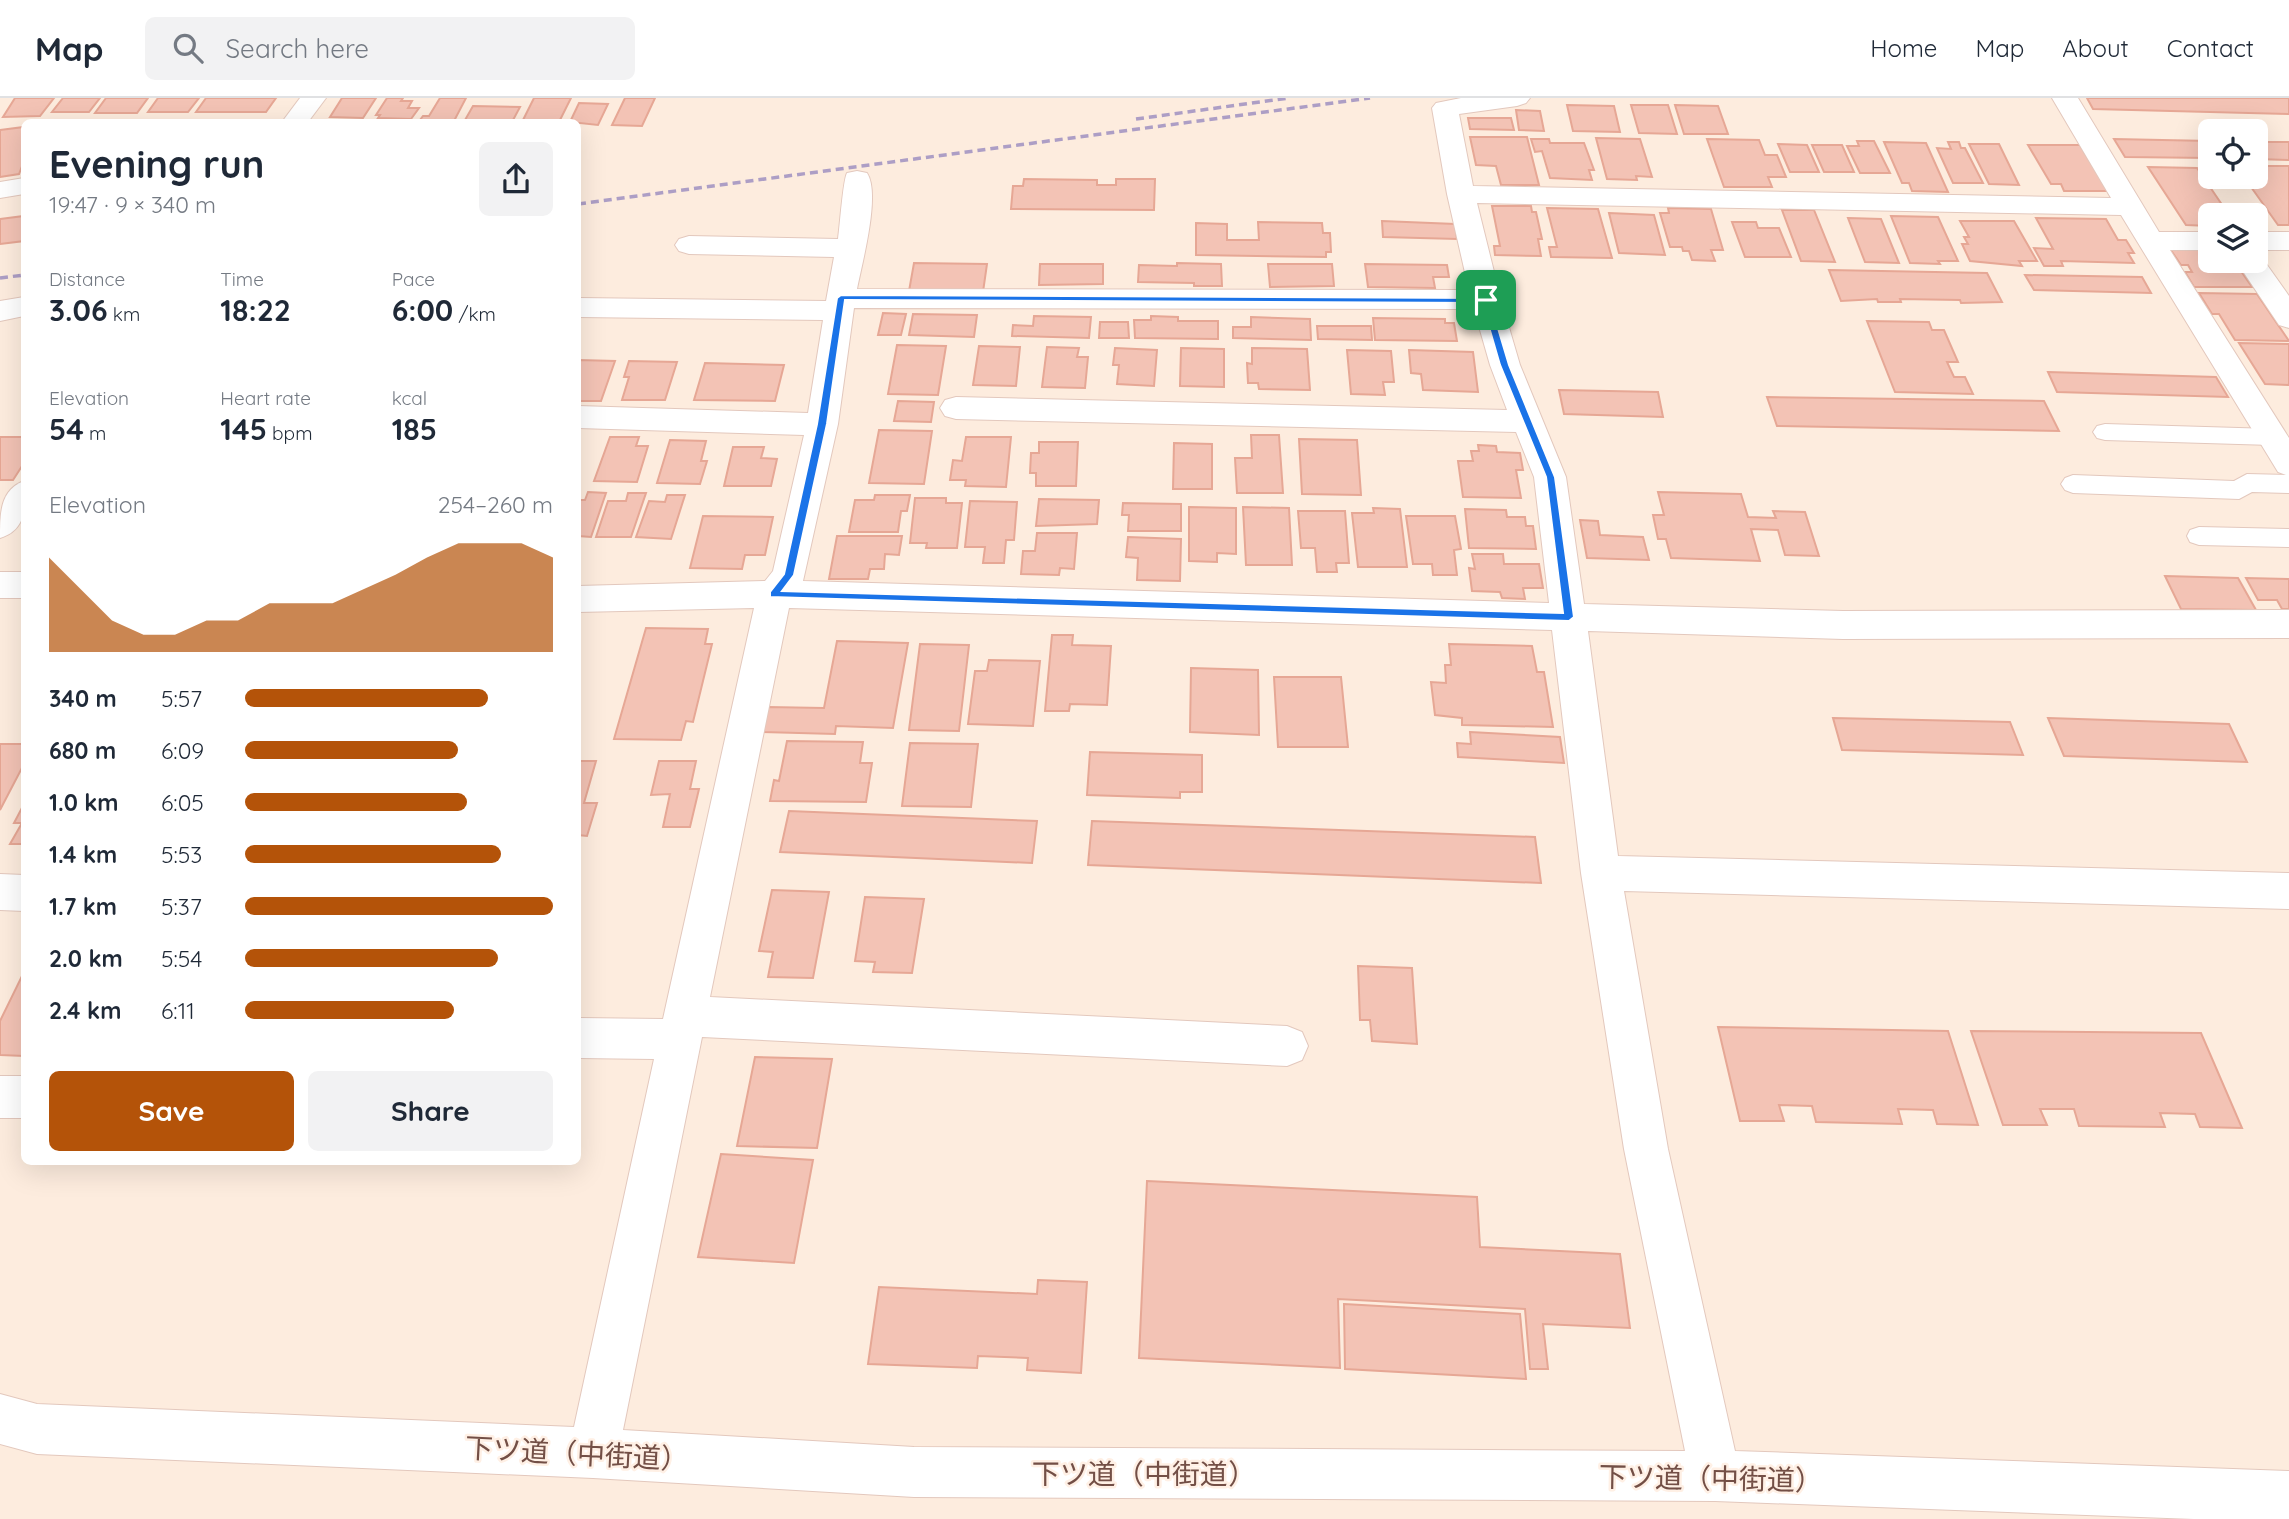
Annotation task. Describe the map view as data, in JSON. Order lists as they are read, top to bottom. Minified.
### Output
{"streets":{"street":["下ツ道（中街道）"]},"page":{"header":"Map","search":"Search here","nav":["Home","Map","About","Contact"],"heading":["Evening run","19:47 · 9 × 340 m"],"stats":[["Distance","3.06 km"],["Time","18:22"],["Pace","6:00 /km"],["Elevation","54 m"],["Heart rate","145 bpm"],["kcal","185"]],"chart":["Elevation","254–260 m"],"list":[{"name":"340 m","note":"5:57"},{"name":"680 m","note":"6:09"},{"name":"1.0 km","note":"6:05"},{"name":"1.4 km","note":"5:53"},{"name":"1.7 km","note":"5:37"},{"name":"2.0 km","note":"5:54"},{"name":"2.4 km","note":"6:11"}],"buttons":["Save","Share"]}}
